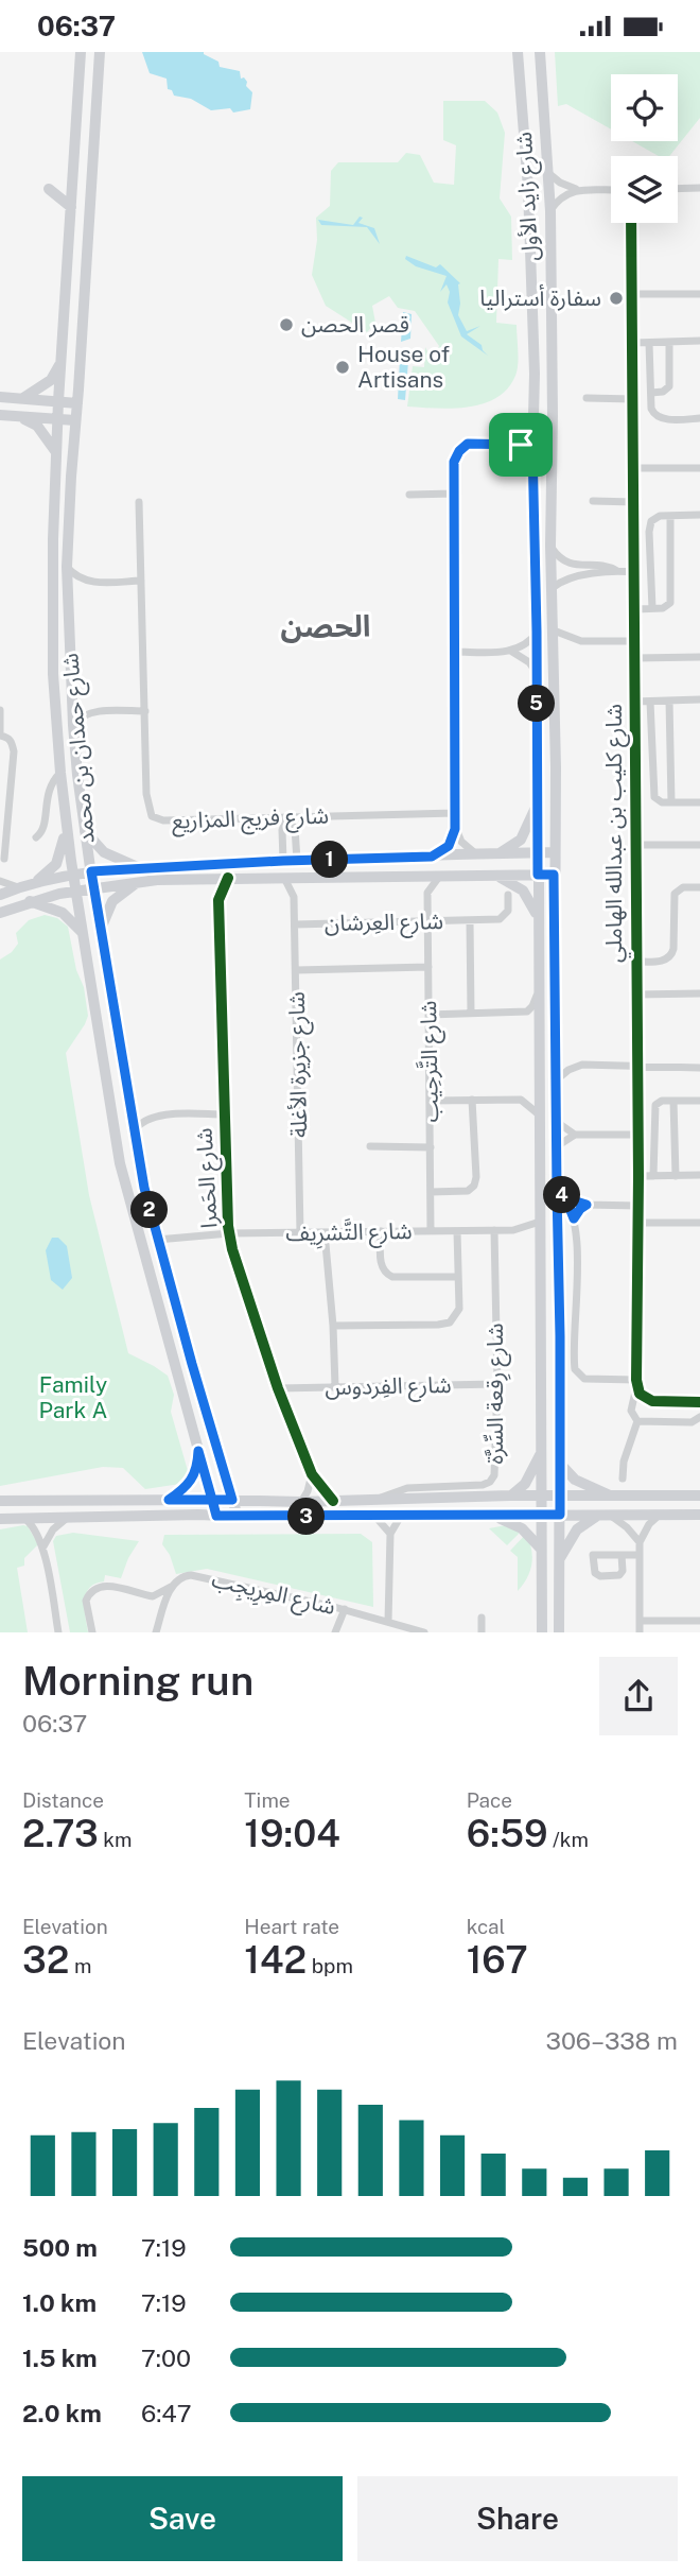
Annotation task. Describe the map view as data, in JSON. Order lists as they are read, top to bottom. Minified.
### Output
{"streets":{"main road":["شارع زايد الأول","شارع حمدان بن محمد"],"street":["شارع فريج المزاريع","شارع كليب بن عبدالله الهاملي","شارع العِرشان","شارع التَّرحِيب","شارع جزيرة الأغلة","شارع الحَمرا","شارع التَّشرِيف","شارع الفِردوس","شارع رِقعة السِّرَّة","شارع المِرِيجِب"]},"crossings":[["شارع زايد الأول","شارع التَّشرِيف"],["شارع حمدان بن محمد","شارع التَّشرِيف"],["شارع العِرشان","شارع التَّرحِيب"],["شارع العِرشان","شارع جزيرة الأغلة"],["شارع التَّرحِيب","شارع التَّشرِيف"],["شارع جزيرة الأغلة","شارع التَّشرِيف"],["شارع الحَمرا","شارع التَّشرِيف"],["شارع الحَمرا","شارع الفِردوس"],["شارع التَّشرِيف","شارع رِقعة السِّرَّة"],["شارع الفِردوس","شارع رِقعة السِّرَّة"]],"districts":["الحصن"],"parks":["Family Park A"],"places":["سفارة أستراليا","قصر الحصن","House of Artisans"],"page":{"status":"06:37","pins":["5","1","4","2","3"],"heading":["Morning run","06:37"],"stats":[["Distance","2.73 km"],["Time","19:04"],["Pace","6:59 /km"],["Elevation","32 m"],["Heart rate","142 bpm"],["kcal","167"]],"chart":["Elevation","306–338 m"],"list":[{"name":"500 m","note":"7:19"},{"name":"1.0 km","note":"7:19"},{"name":"1.5 km","note":"7:00"},{"name":"2.0 km","note":"6:47"}],"buttons":["Save","Share"]}}
